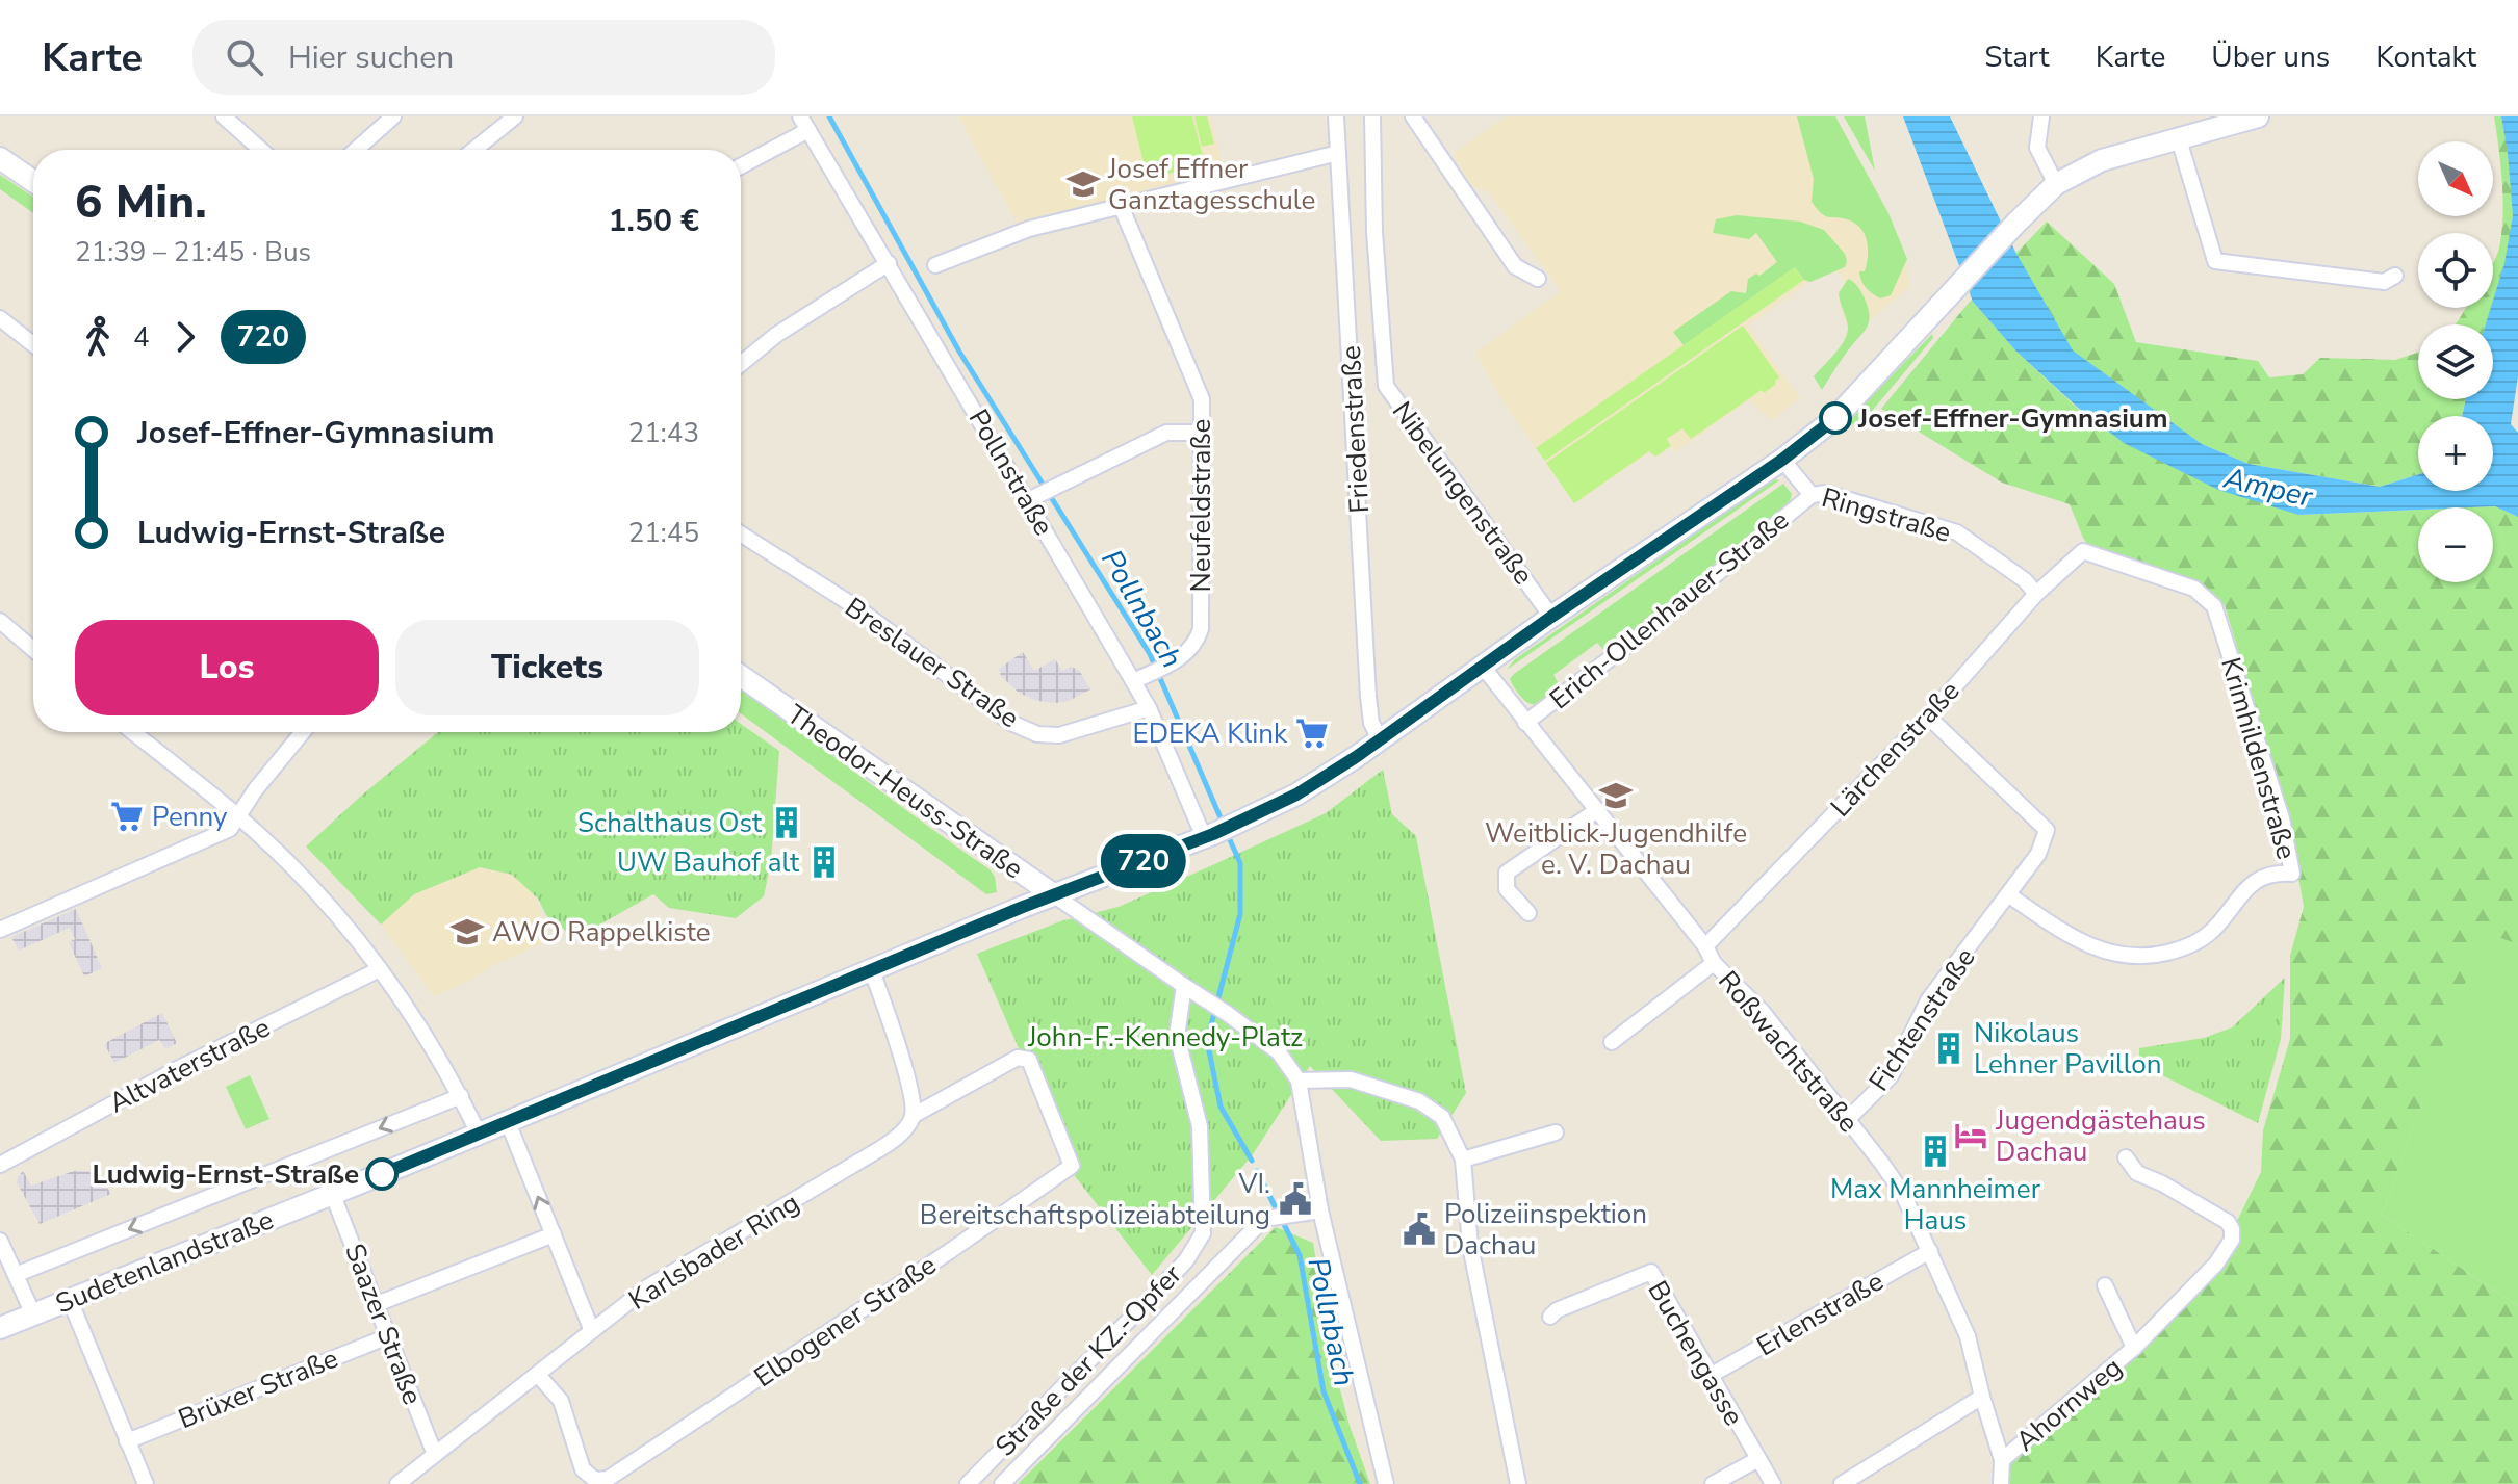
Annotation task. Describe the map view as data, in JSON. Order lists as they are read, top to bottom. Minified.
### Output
{"streets":{"street":["Friedenstraße","Pollnstraße","Nibelungenstraße","Neufeldstraße","Ringstraße","Erich-Ollenhauer-Straße","Breslauer Straße","Lärchenstraße","Krimhildenstraße","Theodor-Heuss-Straße","Fichtenstraße","Roßwachtstraße","Altvaterstraße","Karlsbader Ring","Sudetenlandstraße","Erlenstraße","Elbogener Straße","Saazer Straße","Buchengasse","Straße der KZ.-Opfer","Brüxer Straße","Ahornweg"]},"crossings":[["Friedenstraße","Erich-Ollenhauer-Straße"],["Friedenstraße","Sudetenlandstraße"],["Pollnstraße","Neufeldstraße"],["Pollnstraße","Breslauer Straße"],["Pollnstraße","Sudetenlandstraße"],["Nibelungenstraße","Erich-Ollenhauer-Straße"],["Ringstraße","Erich-Ollenhauer-Straße"],["Ringstraße","Lärchenstraße"],["Erich-Ollenhauer-Straße","Roßwachtstraße"],["Erich-Ollenhauer-Straße","Sudetenlandstraße"],["Lärchenstraße","Krimhildenstraße"],["Lärchenstraße","Fichtenstraße"],["Lärchenstraße","Roßwachtstraße"],["Krimhildenstraße","Fichtenstraße"],["Theodor-Heuss-Straße","Sudetenlandstraße"],["Theodor-Heuss-Straße","Straße der KZ.-Opfer"],["Fichtenstraße","Roßwachtstraße"],["Roßwachtstraße","Erlenstraße"],["Roßwachtstraße","Ahornweg"],["Karlsbader Ring","Elbogener Straße"],["Karlsbader Ring","Saazer Straße"],["Sudetenlandstraße","Saazer Straße"],["Erlenstraße","Buchengasse"],["Saazer Straße","Brüxer Straße"]],"water":["Amper","Pollnbach"],"parks":["John-F.-Kennedy-Platz"],"places":{"school or university":["Josef Effner Ganztagesschule","Weitblick-Jugendhilfe e. V. Dachau","AWO Rappelkiste"],"other":["Josef-Effner-Gymnasium","Ludwig-Ernst-Straße"],"supermarket":["EDEKA Klink","Penny"],"building":["Schalthaus Ost","UW Bauhof alt","Nikolaus Lehner Pavillon","Max Mannheimer Haus"],"hotel":["Jugendgästehaus Dachau"],"public building":["VI. Bereitschaftspolizeiabteilung","Polizeiinspektion Dachau"]},"lines":["bus line 720"],"north":"bottom right","page":{"header":"Karte","search":"Hier suchen","nav":["Start","Karte","Über uns","Kontakt"],"on_map":"720","map_buttons":["+","−"],"heading":["6 Min.","21:39 – 21:45 · Bus","1.50 €"],"legs":["4","720"],"list":[{"name":"Josef-Effner-Gymnasium","value":"21:43"},{"name":"Ludwig-Ernst-Straße","value":"21:45"}],"buttons":["Los","Tickets"]}}
